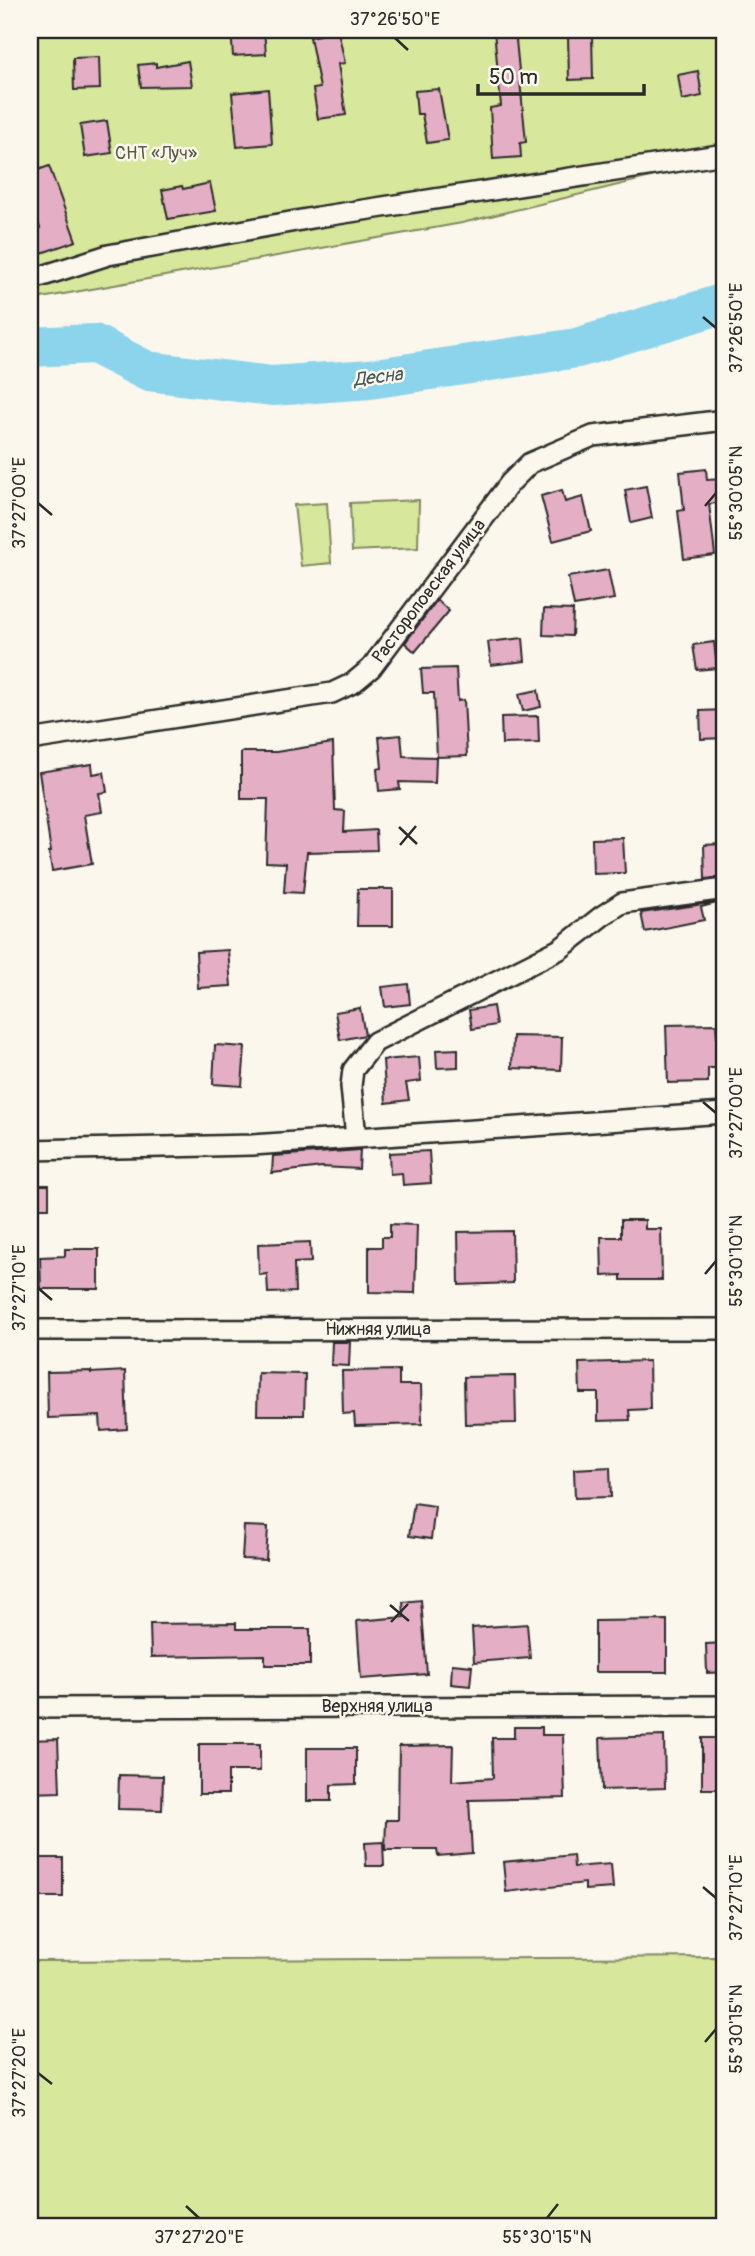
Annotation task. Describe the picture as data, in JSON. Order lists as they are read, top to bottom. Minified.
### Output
{"streets":{"street":["Растороповская улица","Нижняя улица","Верхняя улица"]},"water":["Десна"],"parks":["СНТ «Луч»"],"scale_bar":"50 m","coordinates":["37°26'50\"E","55°30'05\"N","37°27'00\"E","55°30'10\"N","37°27'10\"E","55°30'15\"N","37°27'20\"E"]}
